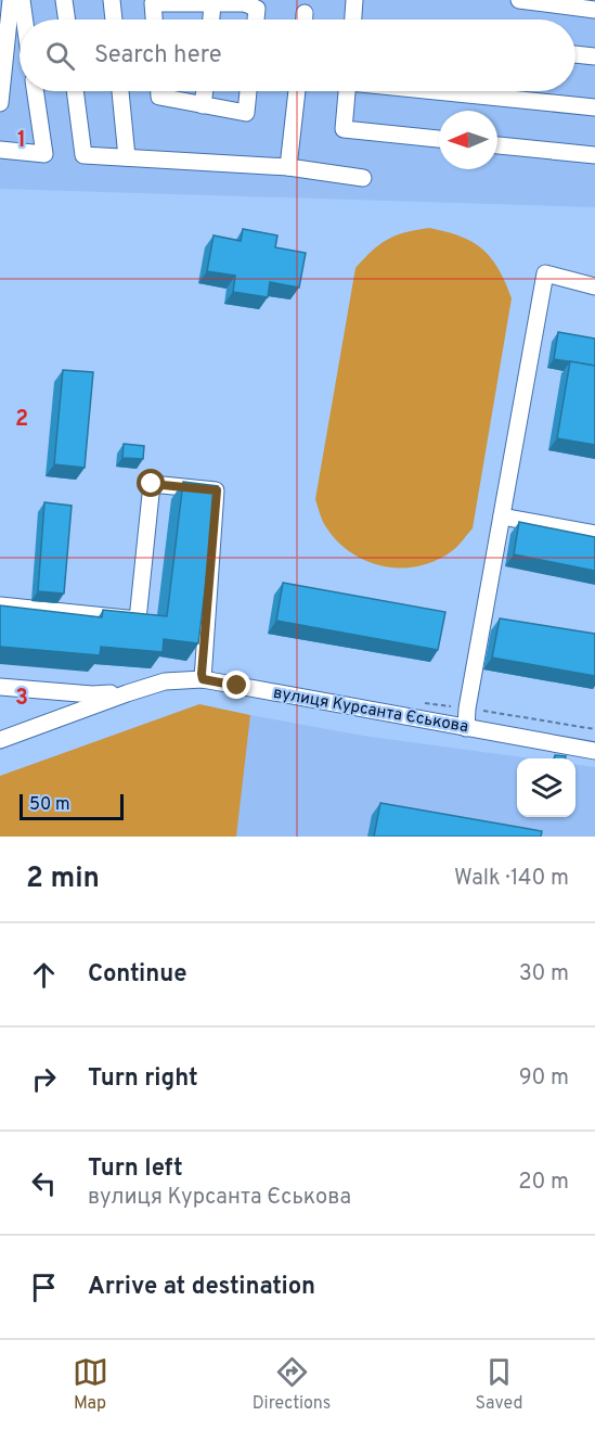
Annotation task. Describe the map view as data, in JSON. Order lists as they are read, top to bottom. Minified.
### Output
{"streets":{"street":["вулиця Курсанта Єськова"]},"scale_bar":"50 m","north":"left","page":{"search":"Search here","scale":"50 m","heading":["2 min","Walk · 140 m"],"list":[["Continue","30 m"],["Turn right","90 m"],["Turn left","вулиця Курсанта Єськова","20 m"],"Arrive at destination"],"nav":["Map","Directions","Saved"]},"grid":{"rows":["1","2","3"]}}
